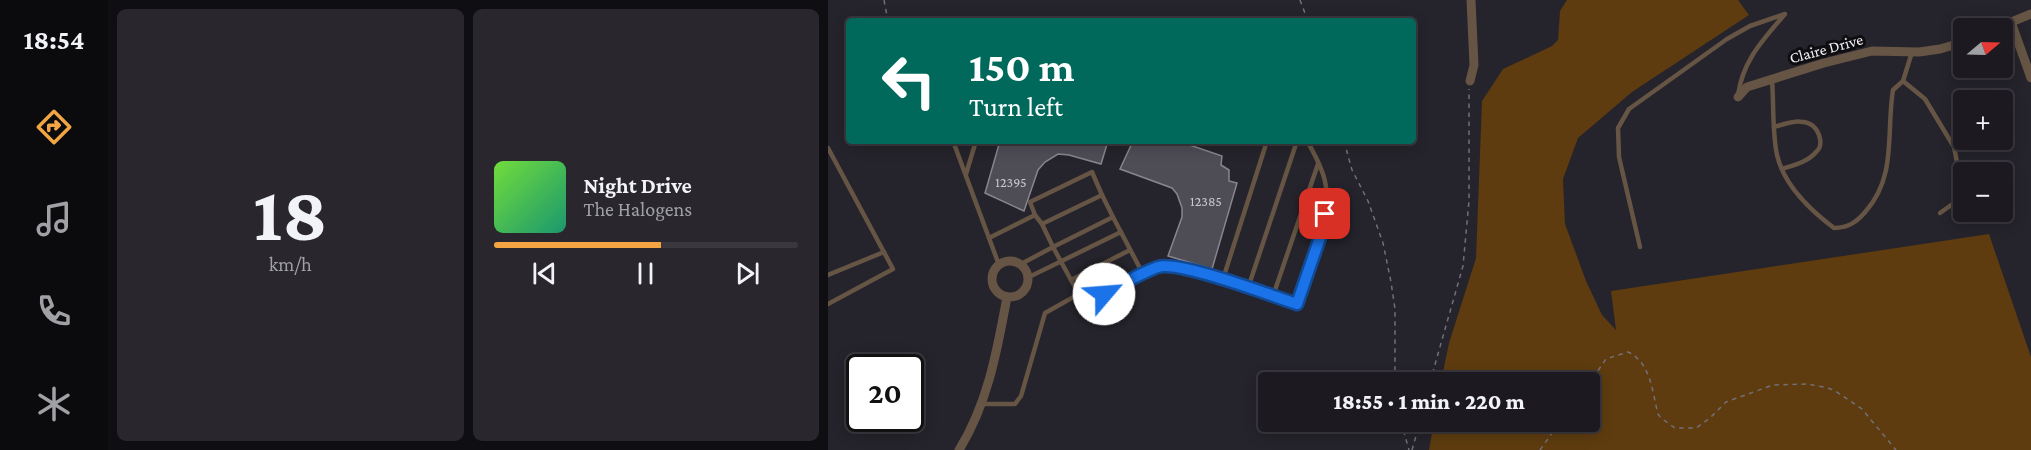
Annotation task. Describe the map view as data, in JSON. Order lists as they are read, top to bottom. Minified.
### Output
{"streets":{"street":["Claire Drive"]},"house_numbers":["12395","12385"],"north":"right","page":{"tabs":"18:54","tile":["18","km/h"],"map_buttons":["+","−"],"turn":["150 m","Turn left"],"song":["Night Drive","The Halogens"],"limit":"20","trip":"18:55 · 1 min · 220 m"}}
